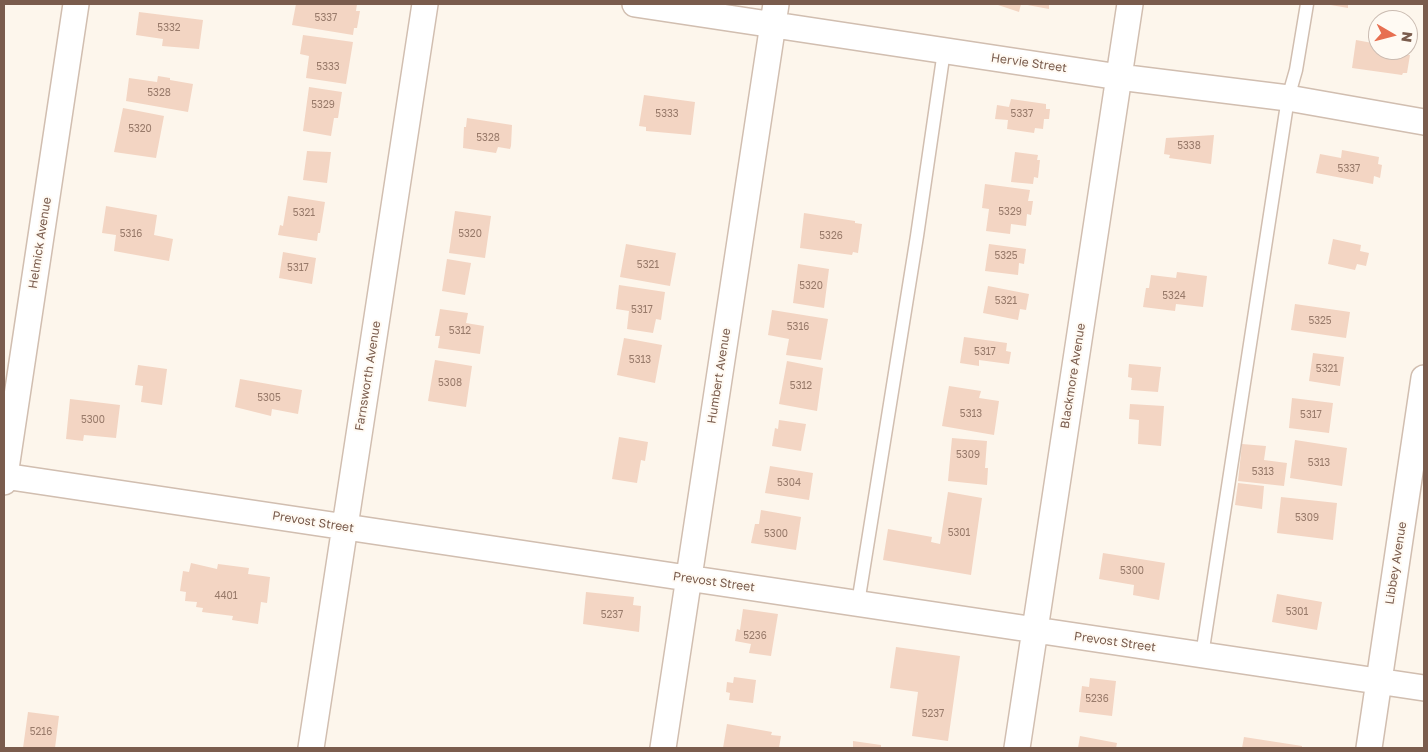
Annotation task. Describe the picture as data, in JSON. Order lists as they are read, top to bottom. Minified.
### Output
{"streets":{"street":["Hervie Street","Helmick Avenue","Farnsworth Avenue","Humbert Avenue","Blackmore Avenue","Prevost Street","Libbey Avenue"]},"crossings":[["Hervie Street","Humbert Avenue"],["Hervie Street","Blackmore Avenue"],["Helmick Avenue","Prevost Street"],["Farnsworth Avenue","Prevost Street"],["Humbert Avenue","Prevost Street"],["Blackmore Avenue","Prevost Street"],["Prevost Street","Libbey Avenue"]],"house_numbers":["5337","5332","5333","5328","5329","5333","5337","5320","5328","5338","5337","5329","5321","5316","5320","5326","5325","5321","5317","5320","5324","5321","5317","5325","5316","5312","5317","5313","5321","5308","5312","5305","5313","5317","5300","5309","5313","5313","5304","5309","5301","5300","5300","4401","5301","5237","5236","5236","5237","5216"],"north":"right"}
